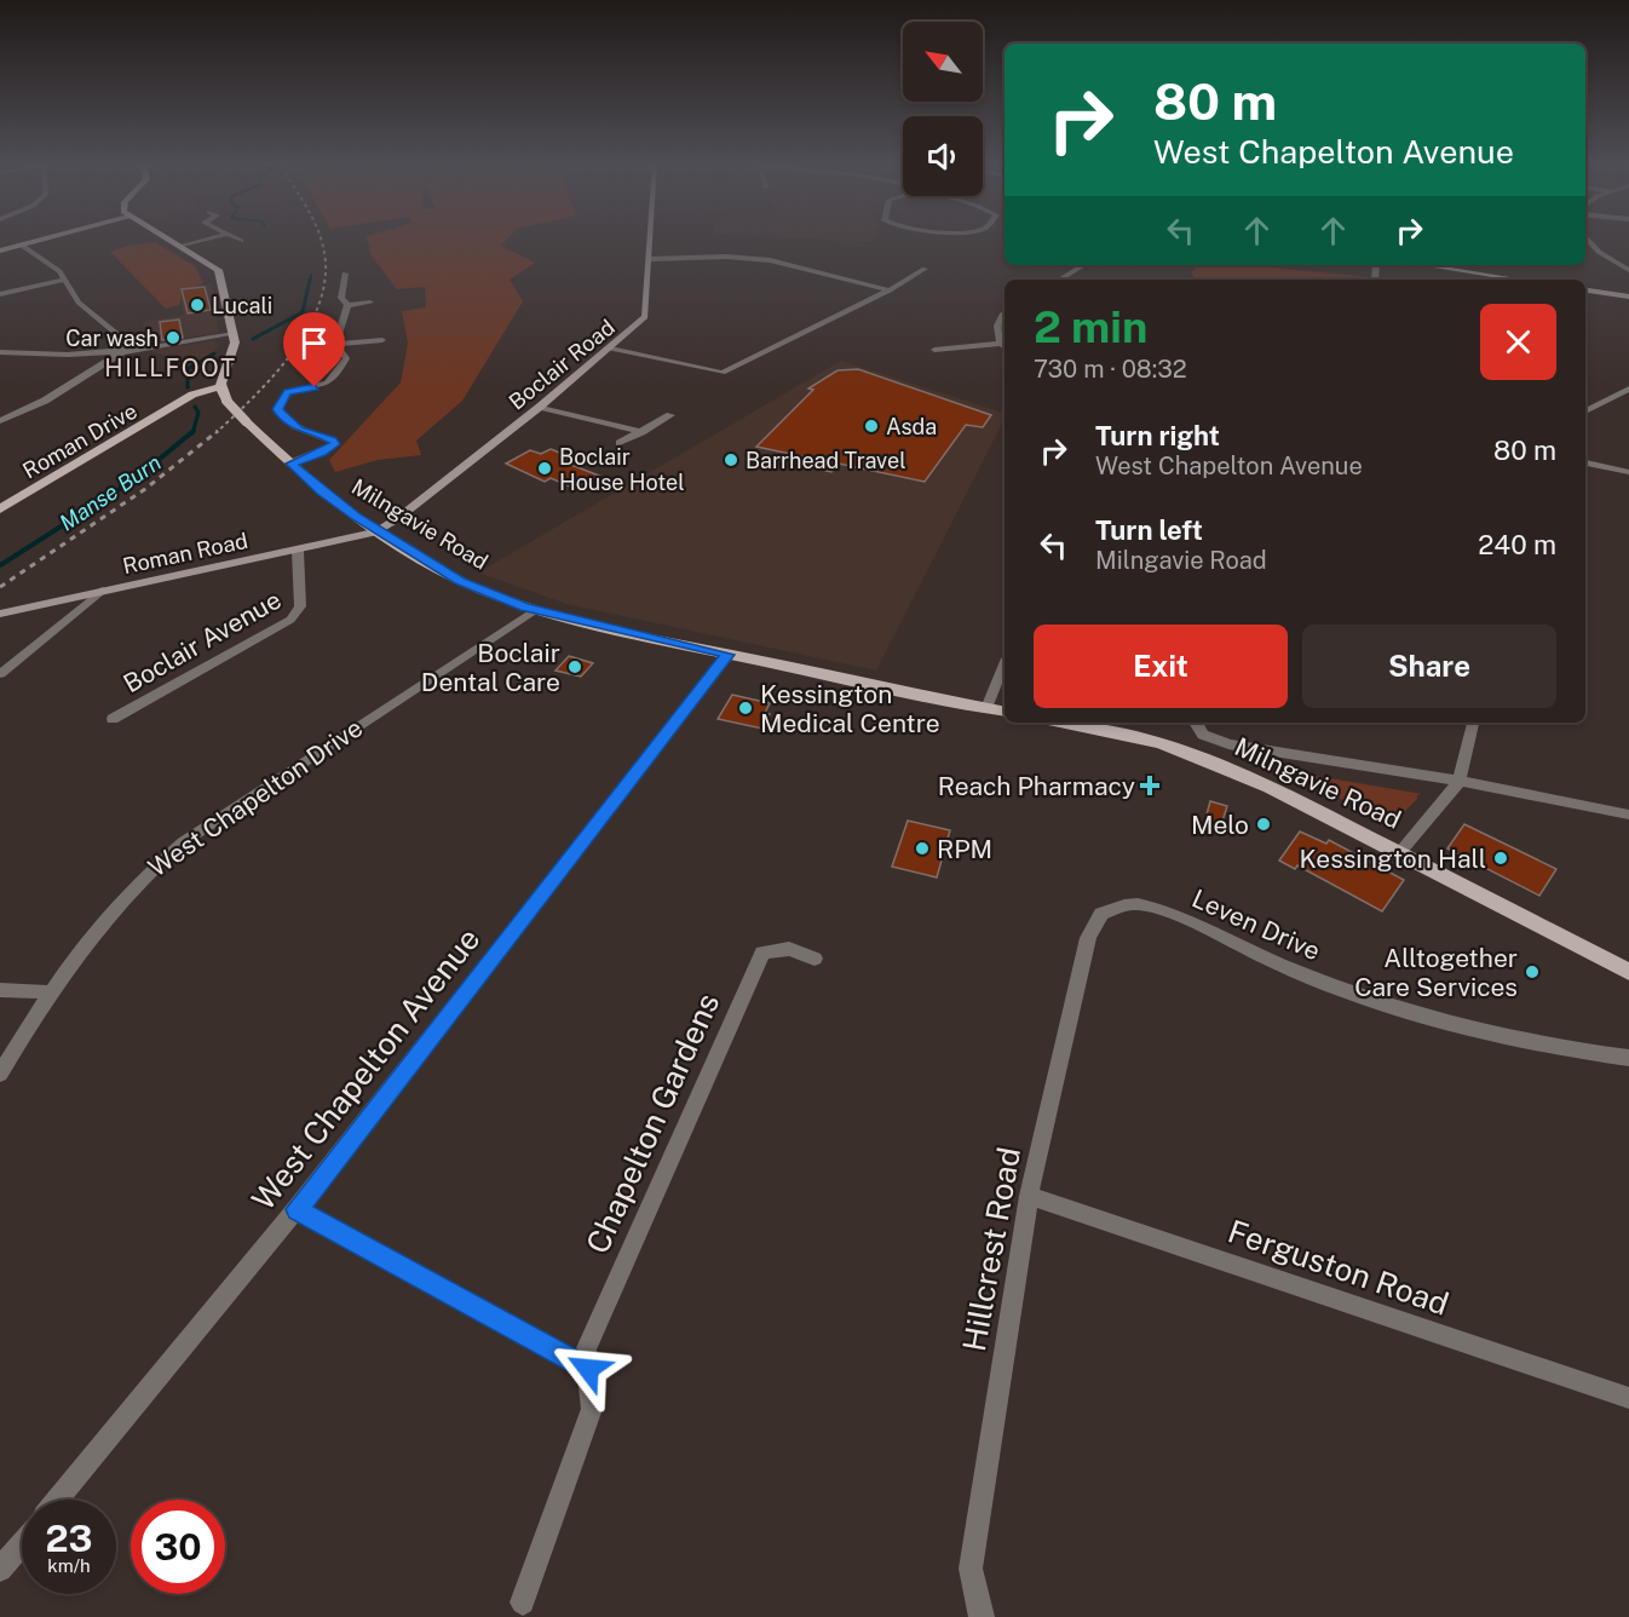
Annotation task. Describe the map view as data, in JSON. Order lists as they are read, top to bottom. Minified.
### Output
{"streets":{"main road":["Boclair Road","Roman Drive","Milngavie Road","Roman Road"],"street":["Boclair Avenue","West Chapelton Drive","Leven Drive","West Chapelton Avenue","Chapelton Gardens","Hillcrest Road","Ferguston Road"]},"crossings":[["Boclair Road","Milngavie Road"],["Boclair Road","Roman Road"],["Roman Drive","Milngavie Road"],["Milngavie Road","Roman Road"],["Milngavie Road","West Chapelton Drive"],["Milngavie Road","West Chapelton Avenue"],["Roman Road","Boclair Avenue"],["Leven Drive","Hillcrest Road"],["Hillcrest Road","Ferguston Road"]],"districts":["HILLFOOT"],"water":["Manse Burn"],"places":{"other":["Lucali","Car wash","Asda","Barrhead Travel","Boclair House Hotel","Boclair Dental Care","Kessington Medical Centre","Melo","RPM","Kessington Hall","Alltogether Care Services"],"health":["Reach Pharmacy"]},"north":"top left","page":{"turn":["80 m","West Chapelton Avenue"],"heading":["2 min","730 m · 08:32"],"list":[{"name":"Turn right","note":"West Chapelton Avenue","value":"80 m"},{"name":"Turn left","note":"Milngavie Road","value":"240 m"}],"buttons":["Exit","Share"],"speed":"23 km/h","limit":"30"}}
